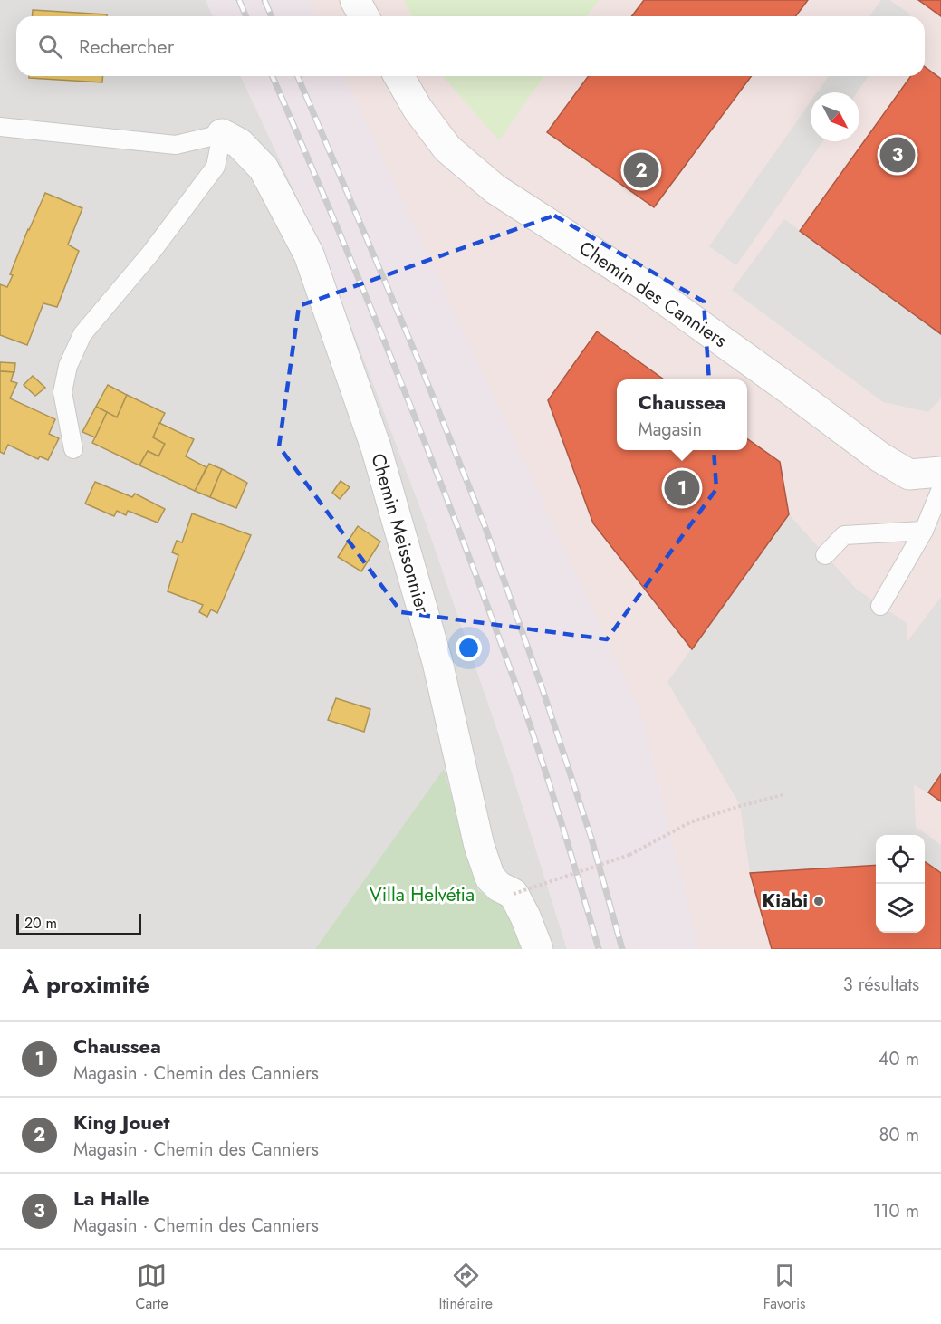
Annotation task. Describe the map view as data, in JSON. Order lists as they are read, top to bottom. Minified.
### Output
{"streets":{"street":["Chemin des Canniers","Chemin Meissonnier"]},"parks":["Villa Helvétia"],"places":["Kiabi"],"scale_bar":"20 m","north":"bottom right","page":{"search":"Rechercher","pins":["3","2","1"],"popup":["Chaussea","Magasin"],"scale":"20 m","heading":["À proximité","3 résultats"],"list":[{"mark":"1","name":"Chaussea","note":"Magasin · Chemin des Canniers","value":"40 m"},{"mark":"2","name":"King Jouet","note":"Magasin · Chemin des Canniers","value":"80 m"},{"mark":"3","name":"La Halle","note":"Magasin · Chemin des Canniers","value":"110 m"}],"nav":["Carte","Itinéraire","Favoris"]}}
